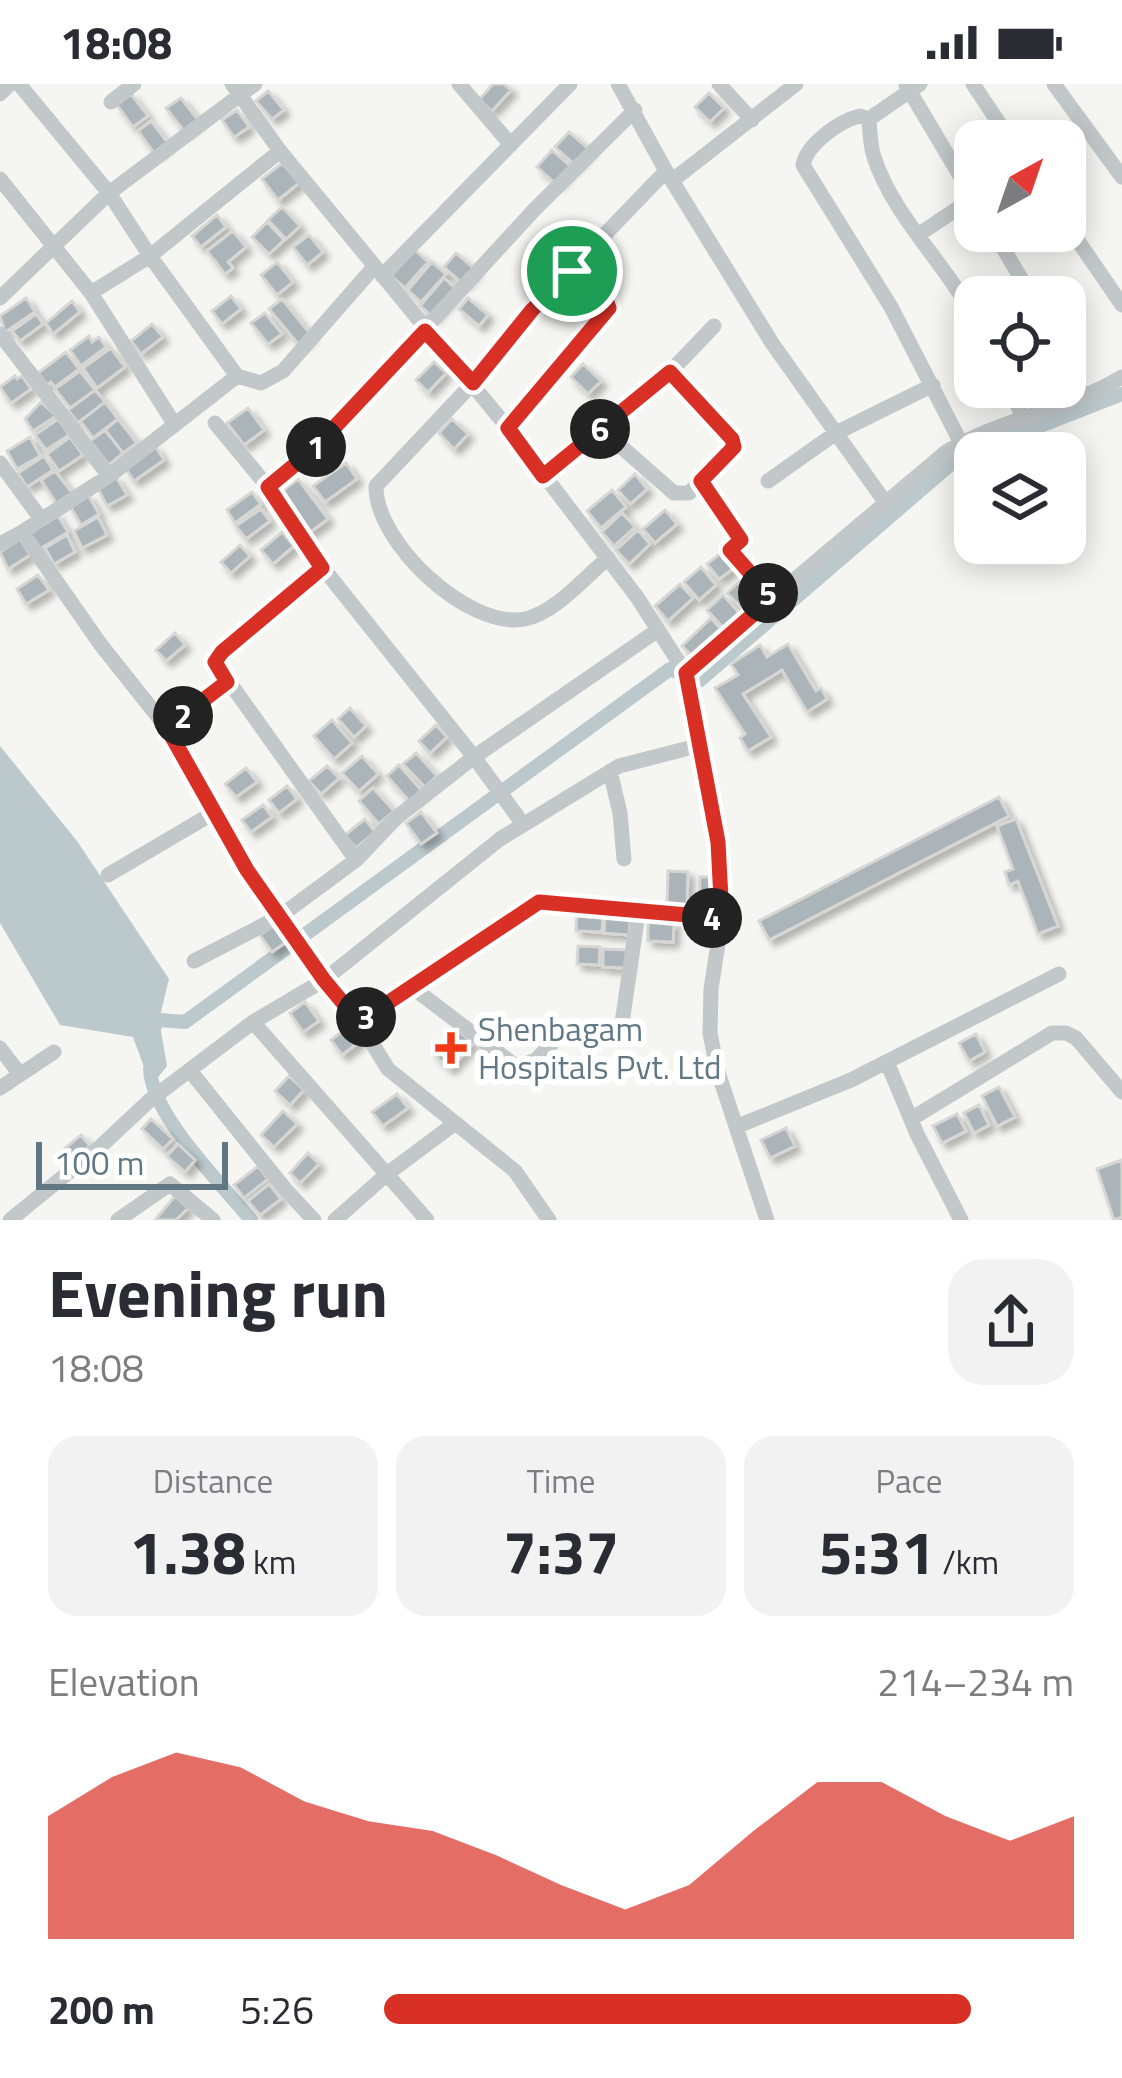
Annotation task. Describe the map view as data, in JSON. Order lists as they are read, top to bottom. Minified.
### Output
{"places":{"health":["Shenbagam Hospitals Pvt. Ltd"]},"scale_bar":"100 m","north":"top right","page":{"status":"18:08","pins":["6","1","5","2","4","3"],"scale":"100 m","heading":["Evening run","18:08"],"stats":[["Distance","1.38 km"],["Time","7:37"],["Pace","5:31 /km"]],"chart":["Elevation","214–234 m"],"list":[{"name":"200 m","note":"5:26"}]}}
